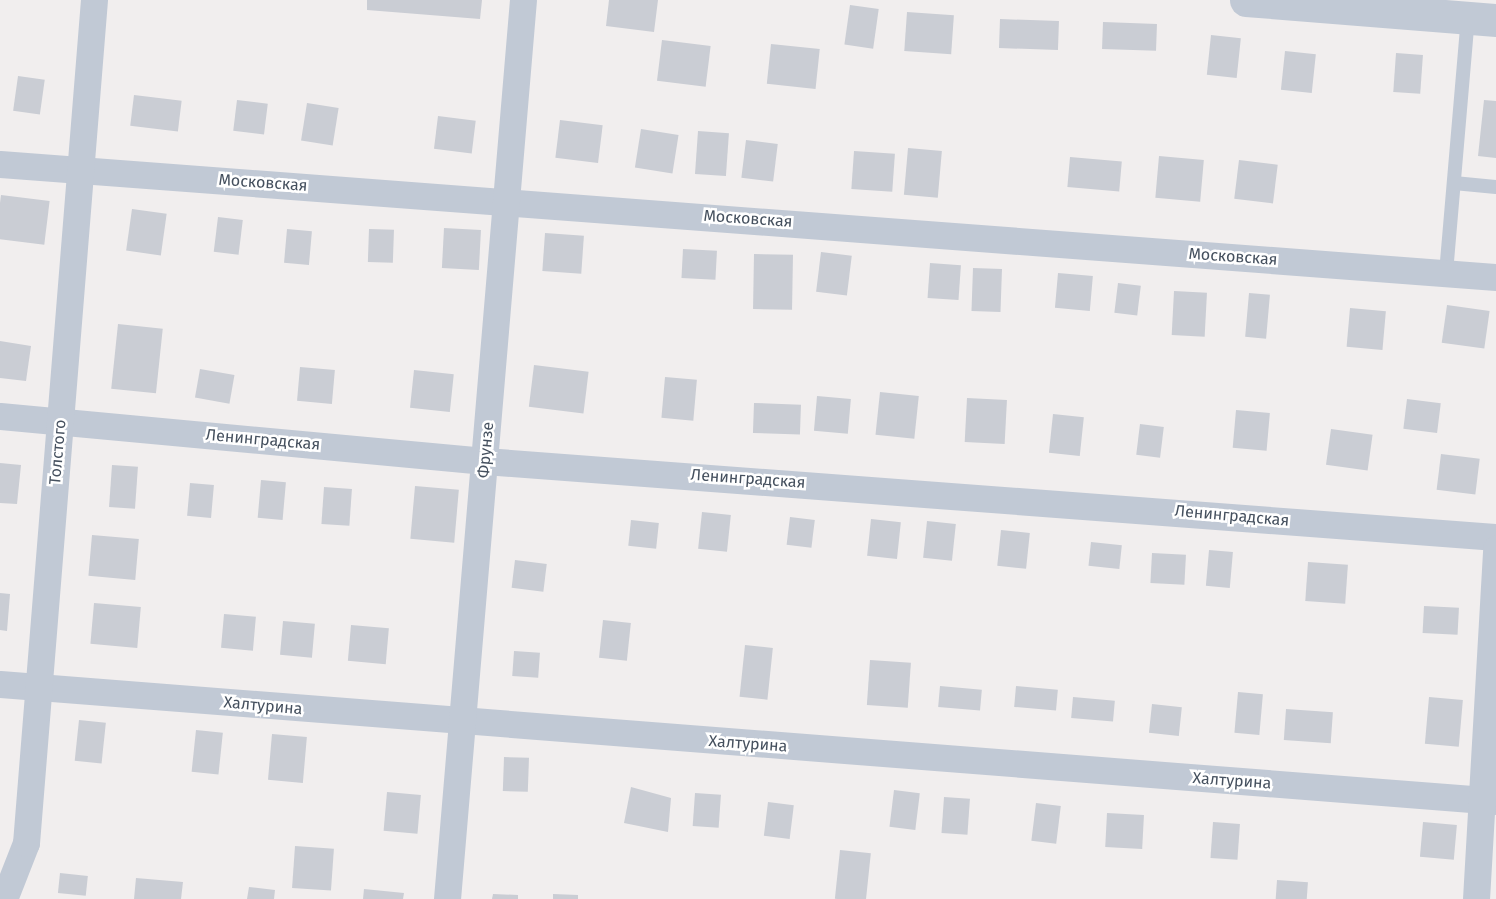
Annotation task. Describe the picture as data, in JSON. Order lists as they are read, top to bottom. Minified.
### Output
{"streets":{"street":["Московская","Ленинградская","Фрунзе","Толстого","Халтурина"]},"crossings":[["Московская","Фрунзе"],["Московская","Толстого"],["Ленинградская","Фрунзе"],["Ленинградская","Толстого"],["Фрунзе","Халтурина"],["Толстого","Халтурина"]]}
